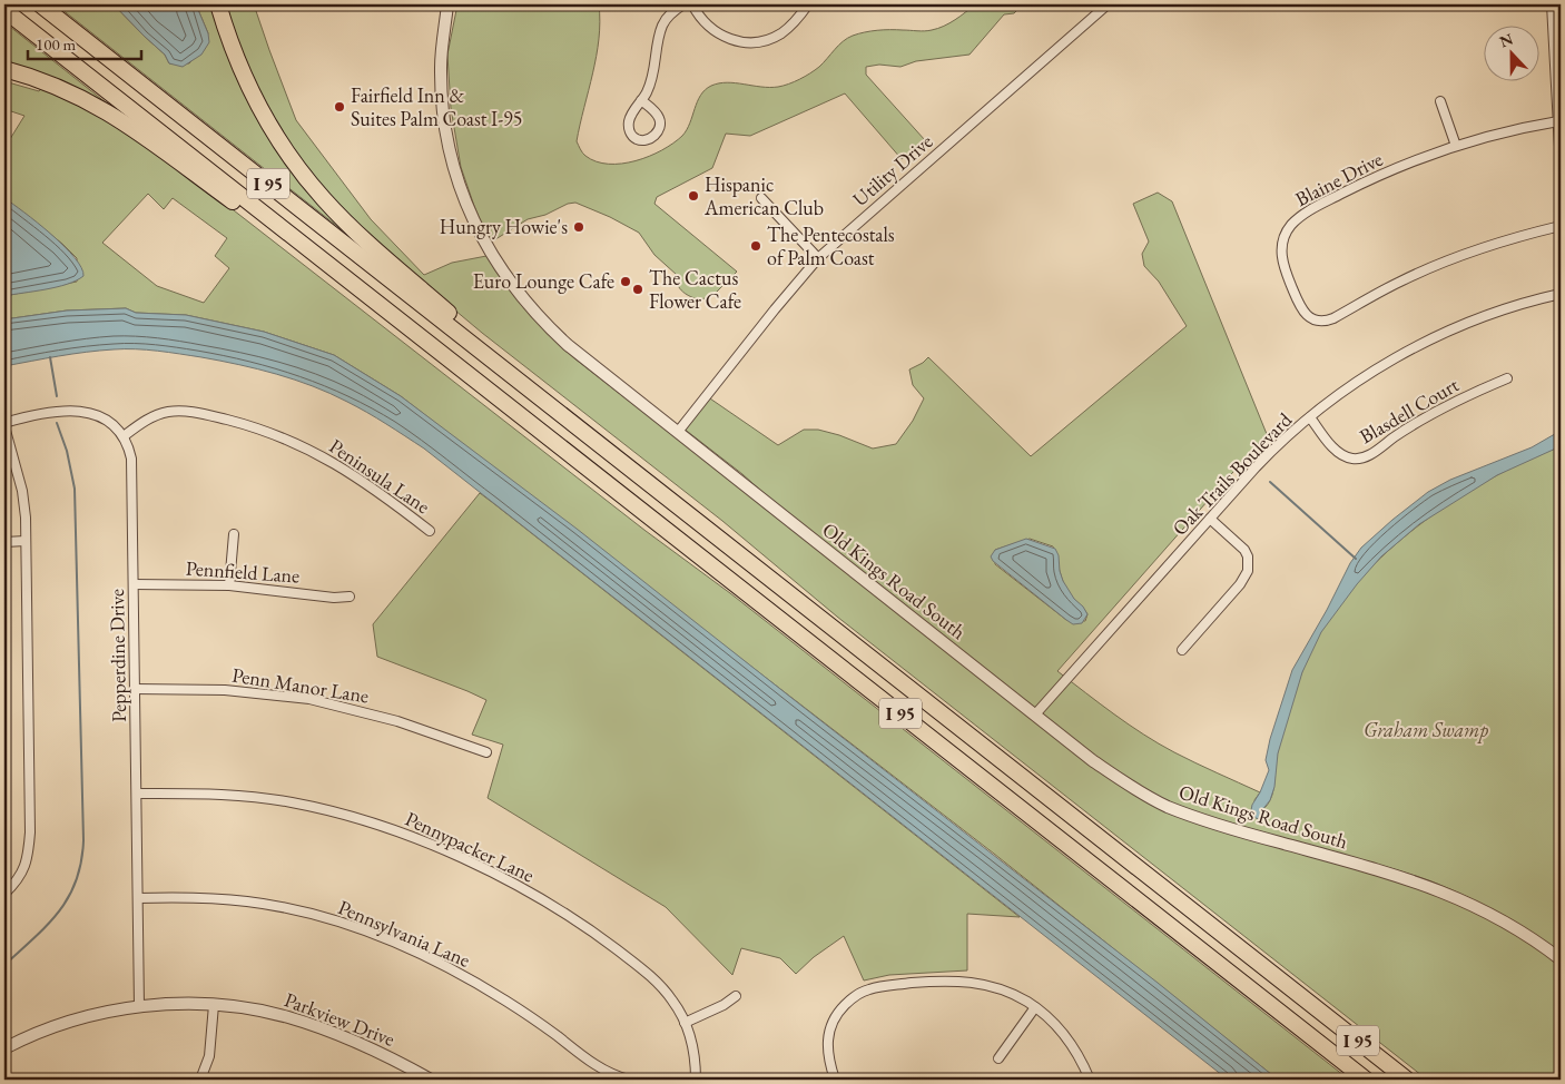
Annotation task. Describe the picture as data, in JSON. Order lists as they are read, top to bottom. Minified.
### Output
{"streets":{"highway":["I 95"],"street":["Utility Drive","Blaine Drive","Blasdell Court","Oak Trails Boulevard","Peninsula Lane","Pennfield Lane","Old Kings Road South","Pepperdine Drive","Penn Manor Lane","Pennypacker Lane","Pennsylvania Lane","Parkview Drive"]},"crossings":[["Utility Drive","Old Kings Road South"],["Blasdell Court","Oak Trails Boulevard"],["Oak Trails Boulevard","Old Kings Road South"],["Peninsula Lane","Pepperdine Drive"],["Pennfield Lane","Pepperdine Drive"],["Pepperdine Drive","Penn Manor Lane"],["Pepperdine Drive","Pennypacker Lane"],["Pepperdine Drive","Pennsylvania Lane"],["Pepperdine Drive","Parkview Drive"]],"parks":["Graham Swamp"],"places":["Fairfield Inn & Suites Palm Coast I-95","Hispanic American Club","Hungry Howie's","The Pentecostals of Palm Coast","Euro Lounge Cafe","The Cactus Flower Cafe"],"scale_bar":"100 m","north":"top"}
